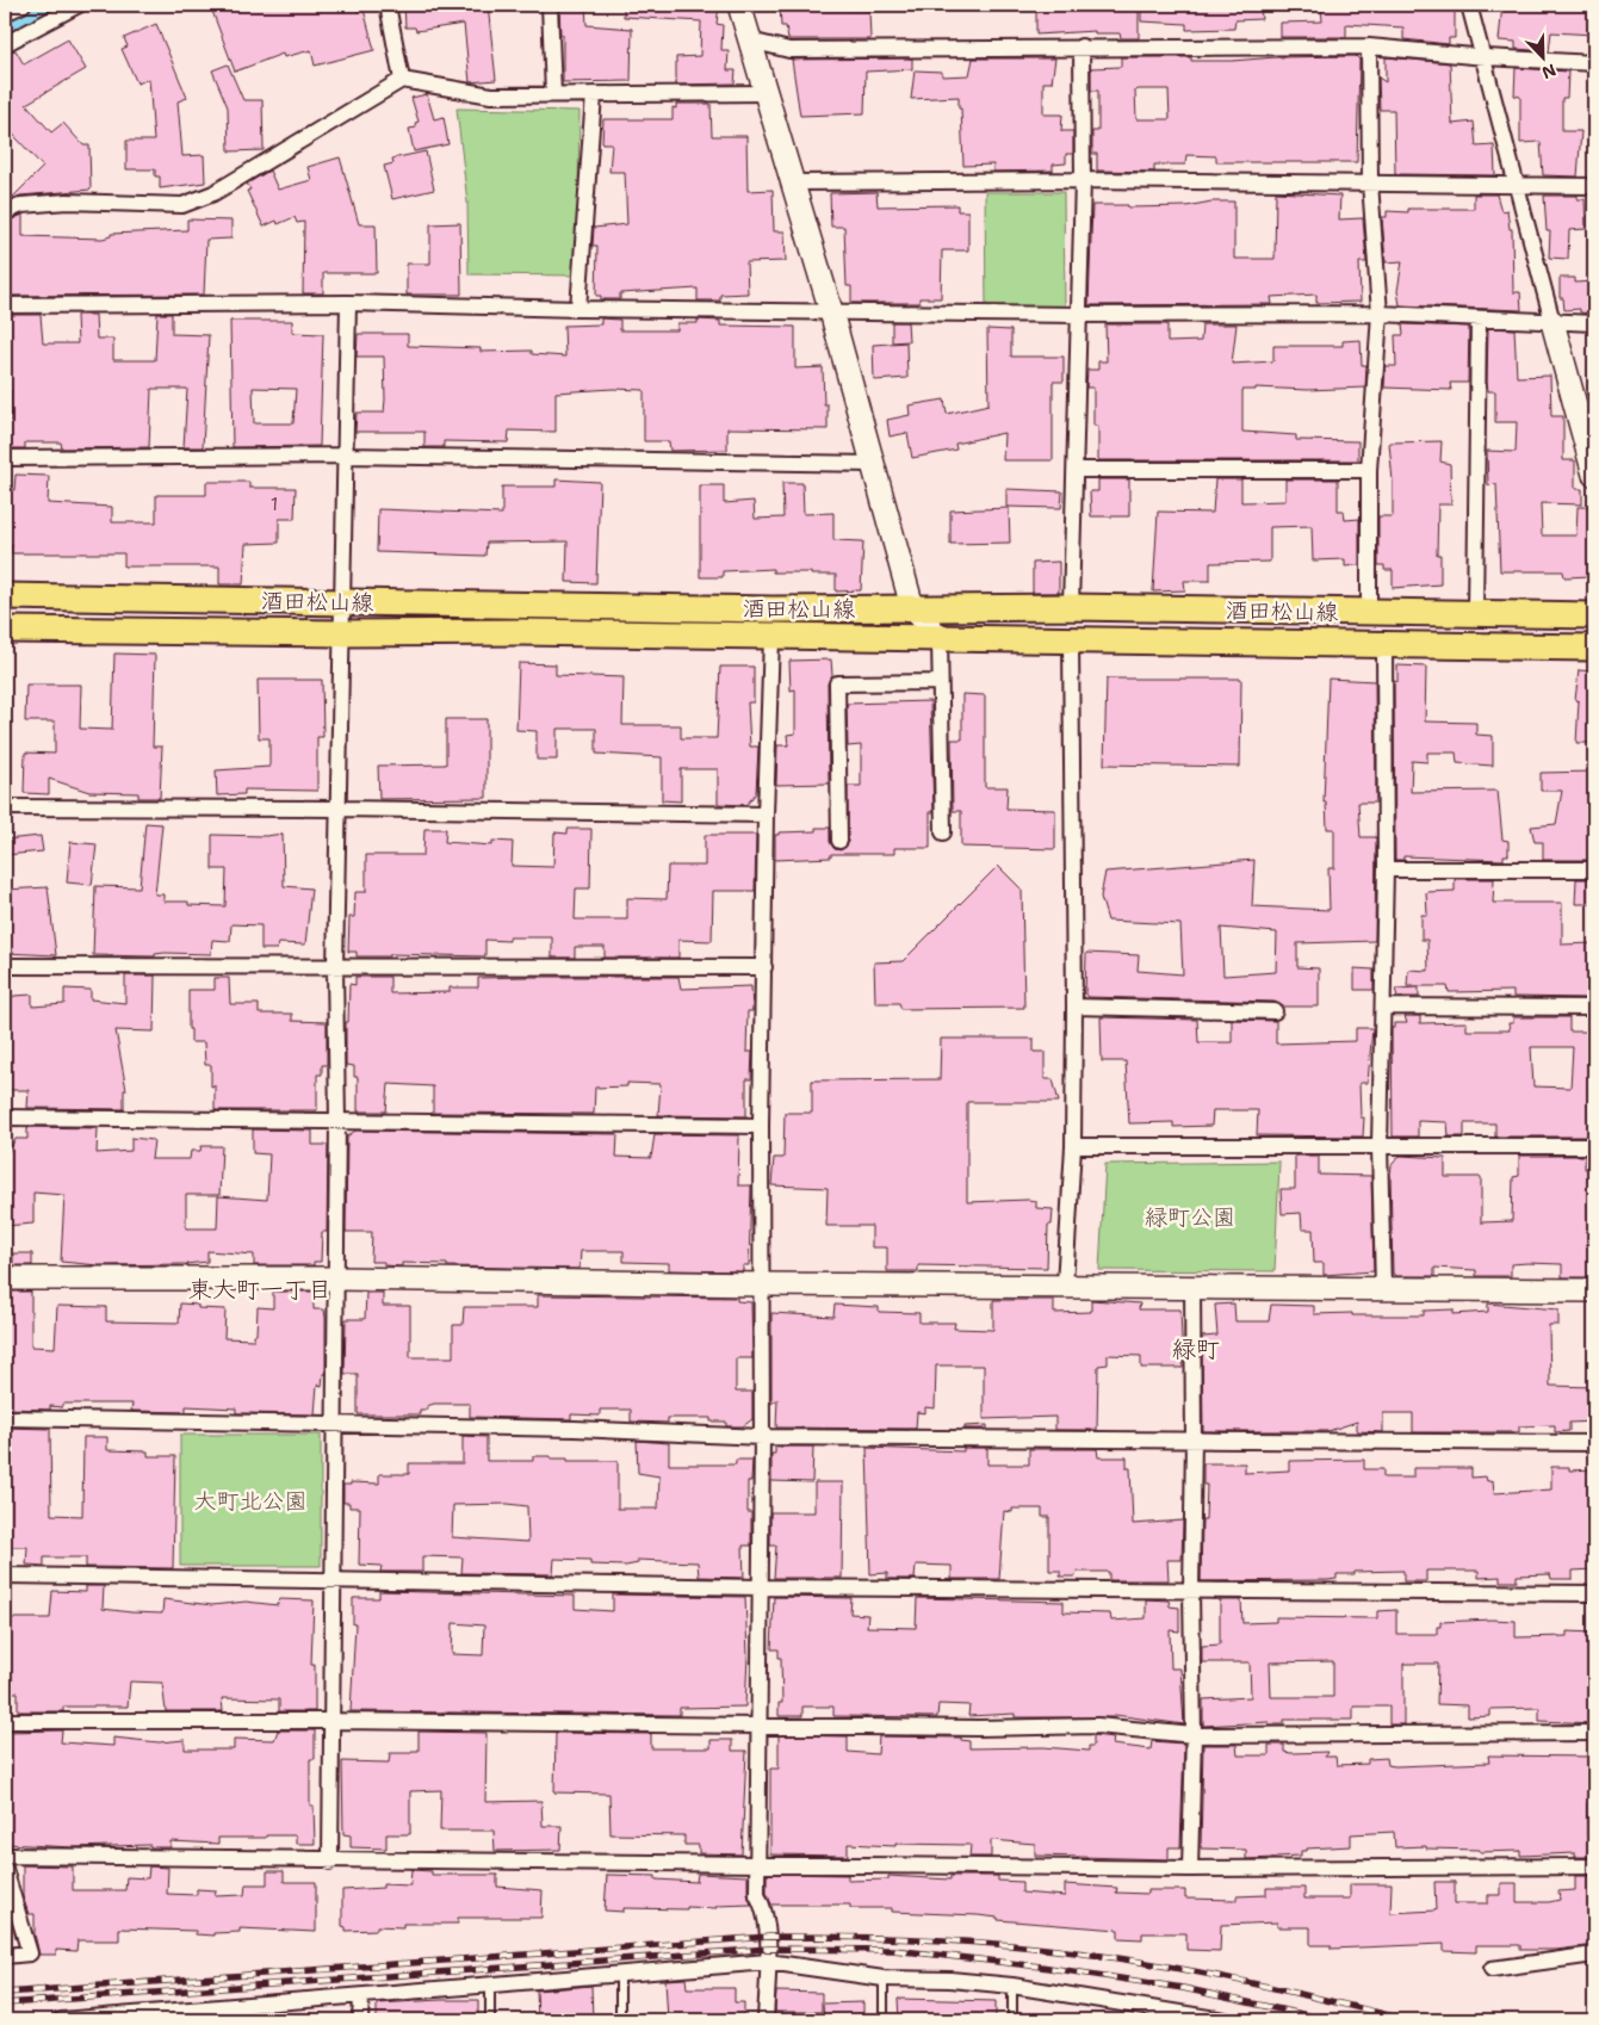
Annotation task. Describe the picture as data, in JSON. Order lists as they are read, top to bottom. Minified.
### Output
{"streets":{"main road":["酒田松山線"]},"districts":["東大町一丁目","緑町"],"parks":["緑町公園","大町北公園"],"house_numbers":["1"],"north":"bottom right"}
